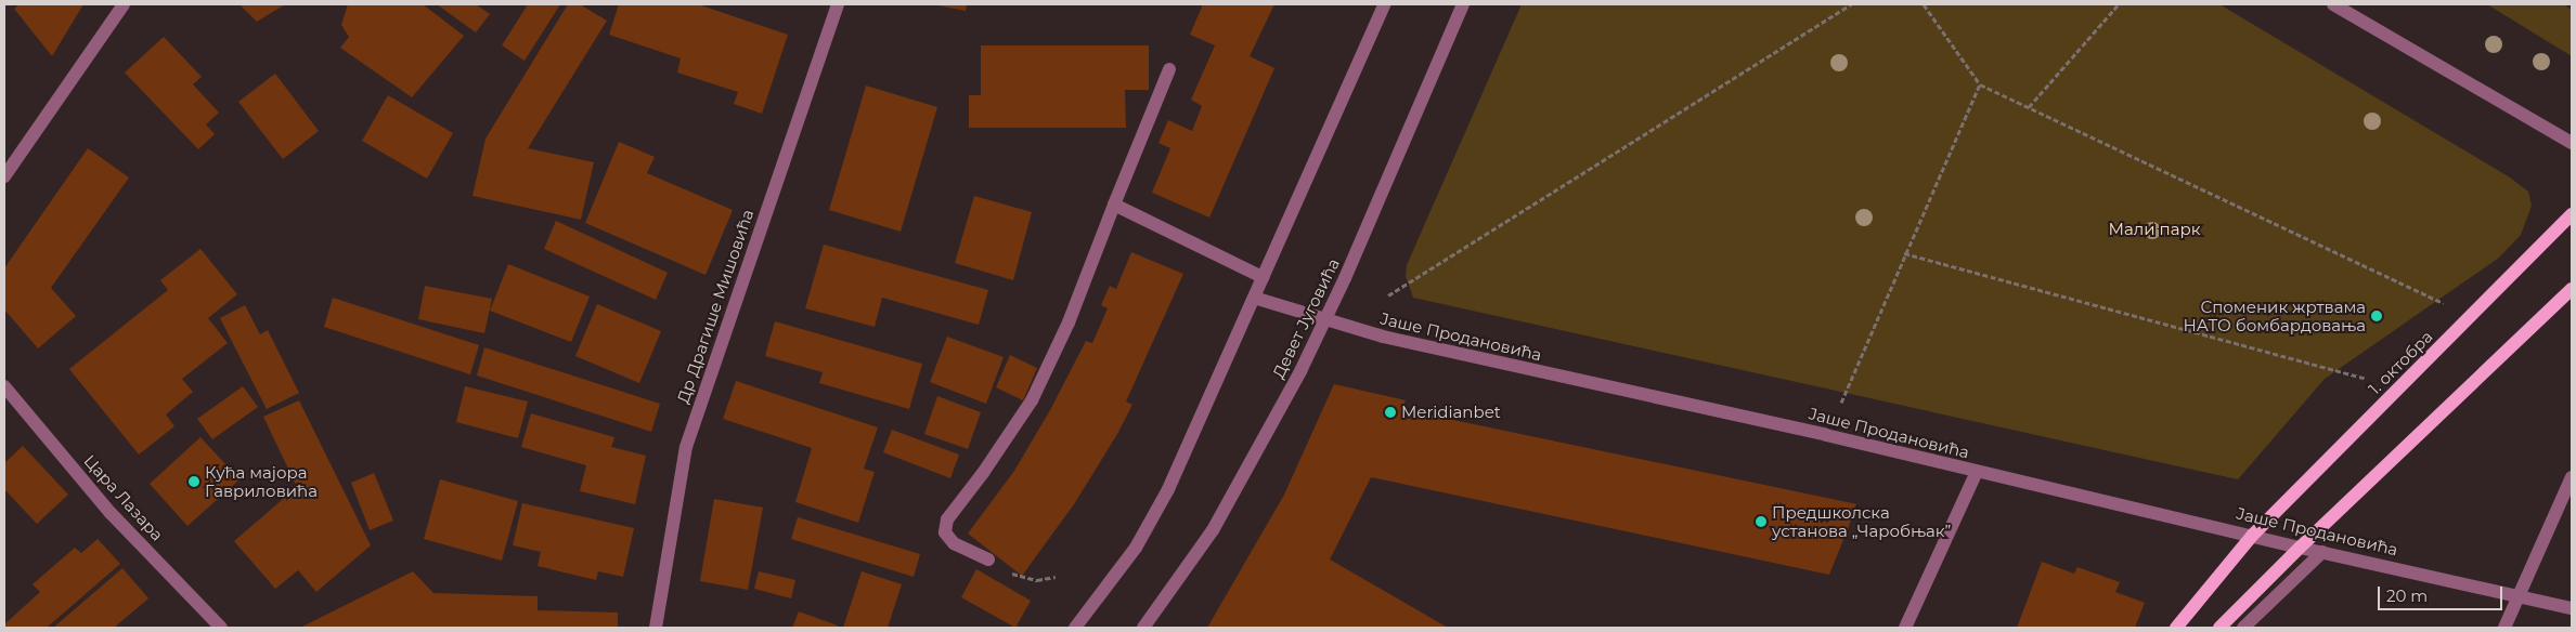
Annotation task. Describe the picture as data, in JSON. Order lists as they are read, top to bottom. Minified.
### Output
{"streets":{"main road":["1. октобра"],"street":["Др Драгише Мишовића","Девет Југовића","Јаше Продановића","Цара Лазара"]},"crossings":[["Девет Југовића","Јаше Продановића"],["Јаше Продановића","1. октобра"]],"parks":["Мали парк"],"places":["Споменик жртвама НАТО бомбардовања","Meridianbet","Кућа мајора Гавриловића","Предшколска установа „Чаробњак”"],"scale_bar":"20 m"}
